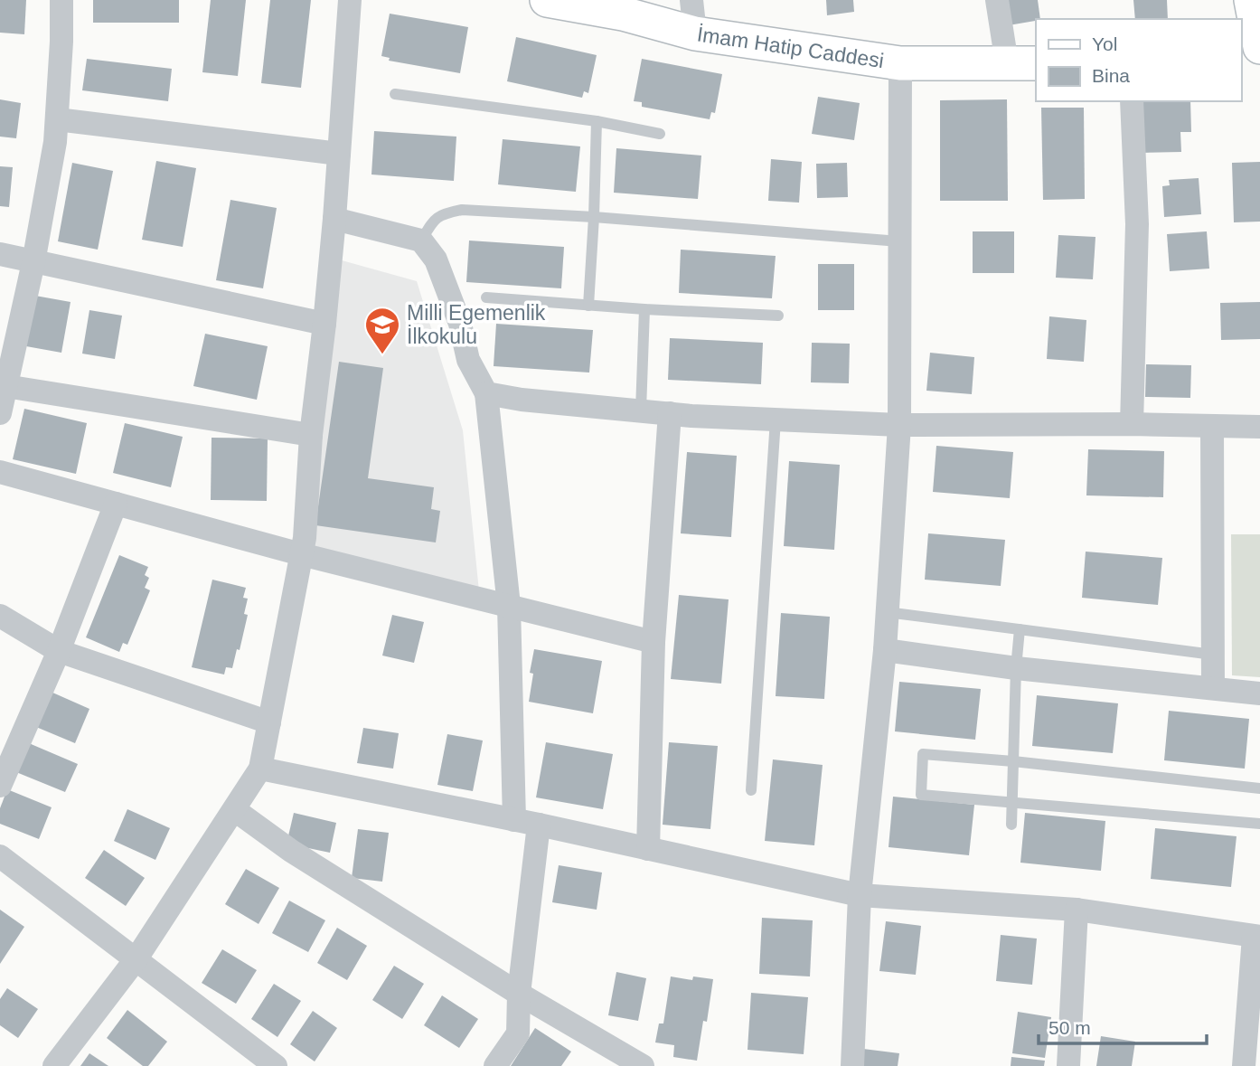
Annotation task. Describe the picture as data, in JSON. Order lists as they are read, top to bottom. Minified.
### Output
{"streets":{"street":["İmam Hatip Caddesi"]},"places":{"school or university":["Milli Egemenlik İlkokulu"]},"legend":["Yol","Bina"],"scale_bar":"50 m"}
